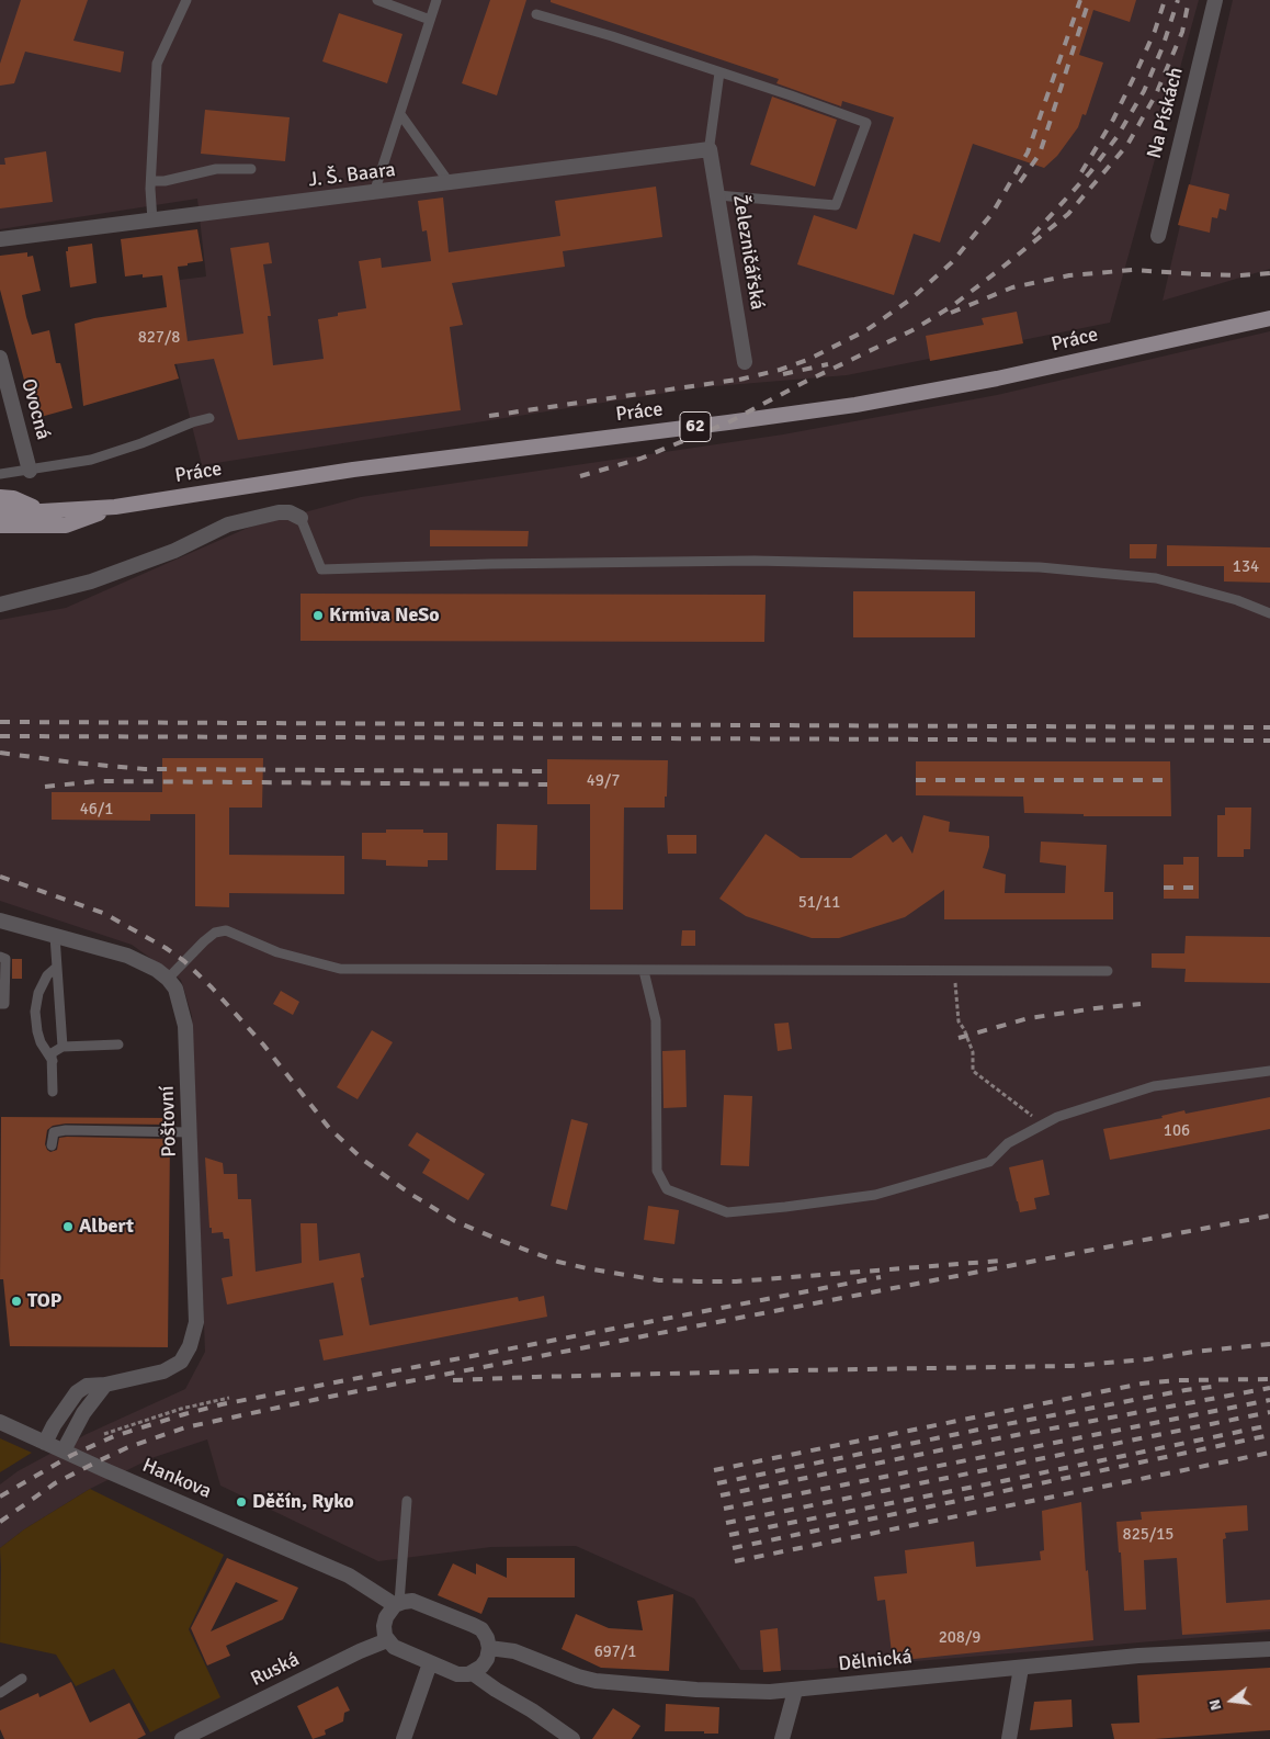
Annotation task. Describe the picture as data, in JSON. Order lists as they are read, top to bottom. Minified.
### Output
{"streets":{"main road":["Práce","62"],"street":["Na Pískách","J. Š. Baara","Železničářská","Ovocná","Poštovní","Hankova","Dělnická","Ruská"]},"crossings":[["J. Š. Baara","Železničářská"],["Práce","62"],["Poštovní","Hankova"]],"places":["Krmiva NeSo","Albert","TOP","Děčín, Ryko"],"house_numbers":["827/8","134","49/7","46/1","51/11","106","825/15","208/9","697/1"],"north":"left"}
